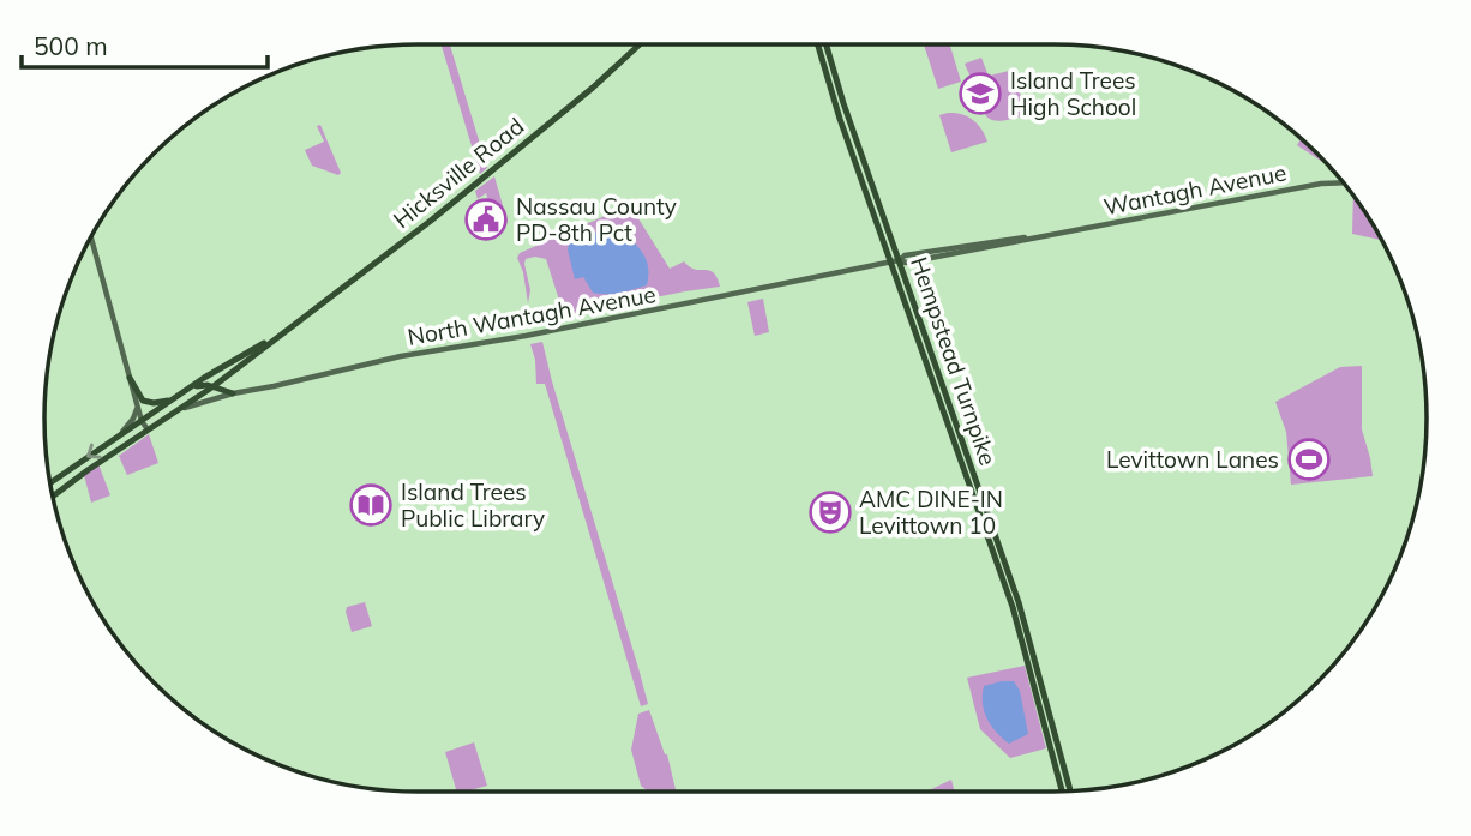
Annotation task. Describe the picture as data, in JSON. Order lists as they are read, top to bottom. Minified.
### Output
{"streets":{"main road":["Hicksville Road","Wantagh Avenue","North Wantagh Avenue","Hempstead Turnpike"]},"crossings":[["Hicksville Road","North Wantagh Avenue"],["Wantagh Avenue","North Wantagh Avenue"],["Wantagh Avenue","Hempstead Turnpike"],["North Wantagh Avenue","Hempstead Turnpike"]],"places":{"school or university":["Island Trees High School"],"public building":["Nassau County PD-8th Pct"],"sports":["Levittown Lanes"],"library":["Island Trees Public Library"],"theatre":["AMC DINE-IN Levittown 10"]},"scale_bar":"500 m"}
